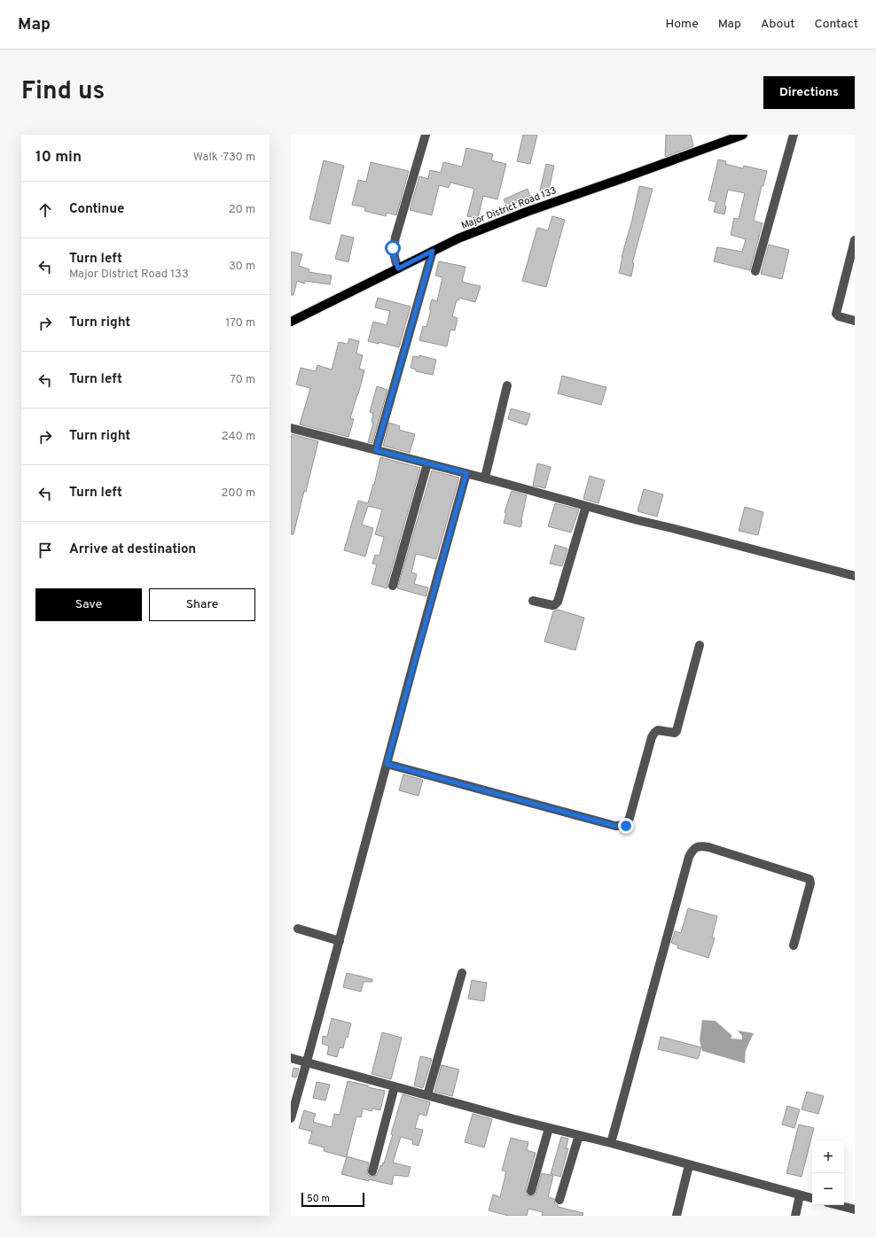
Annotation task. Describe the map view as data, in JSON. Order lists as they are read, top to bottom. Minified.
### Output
{"streets":{"main road":["Major District Road 133"]},"scale_bar":"50 m","page":{"header":"Map","nav":["Home","Map","About","Contact"],"title":"Find us","buttons":["Directions",["Save","Share"]],"heading":["10 min","Walk · 730 m"],"list":[["Continue","20 m"],["Turn left","Major District Road 133","30 m"],["Turn right","170 m"],["Turn left","70 m"],["Turn right","240 m"],["Turn left","200 m"],"Arrive at destination"],"map_buttons":["+","−"],"scale":"50 m"}}
